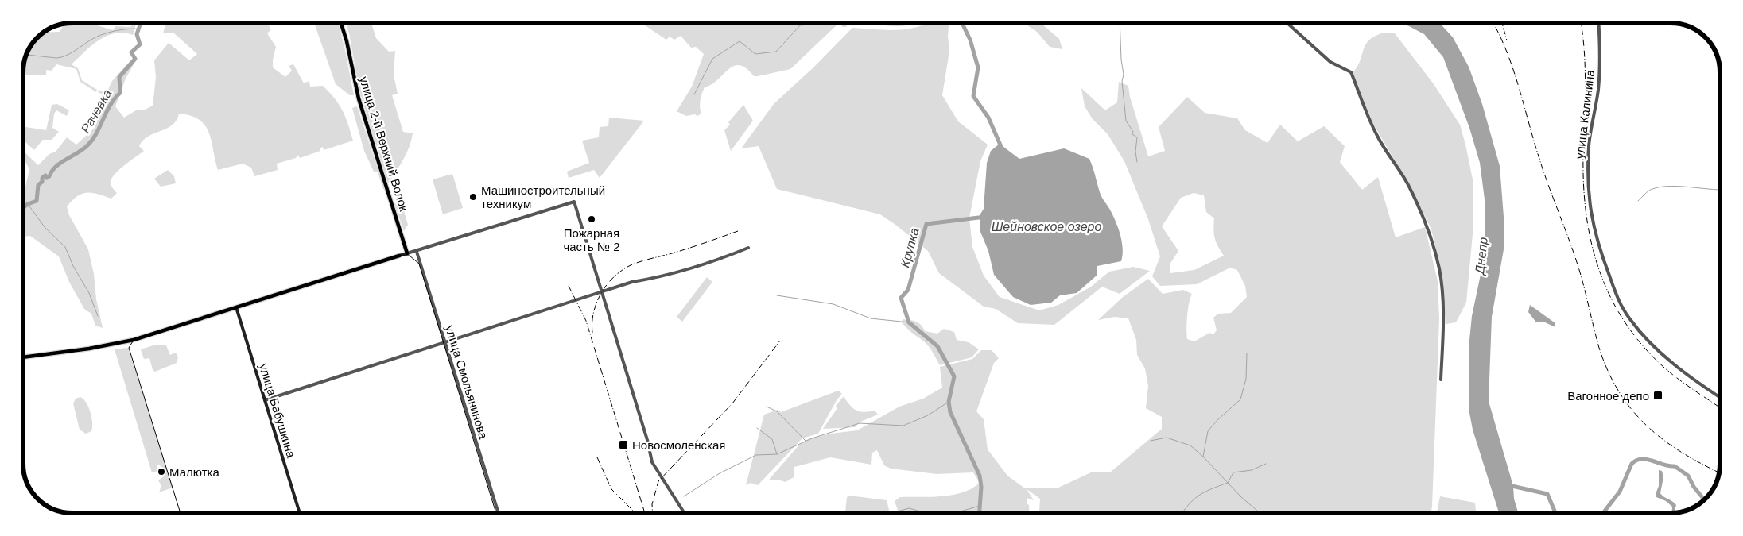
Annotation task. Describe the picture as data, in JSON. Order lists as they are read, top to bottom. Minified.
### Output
{"streets":{"main road":["улица 2-й Верхний Волок","улица Бабушкина"],"street":["улица Калинина","улица Смольянинова"]},"water":["Рачевка","Шейновское озеро","Крупка","Днепр"],"places":{"other":["Машиностроительный техникум","Пожарная часть № 2","Малютка"],"transit":["Вагонное депо","Новосмоленская"]}}
